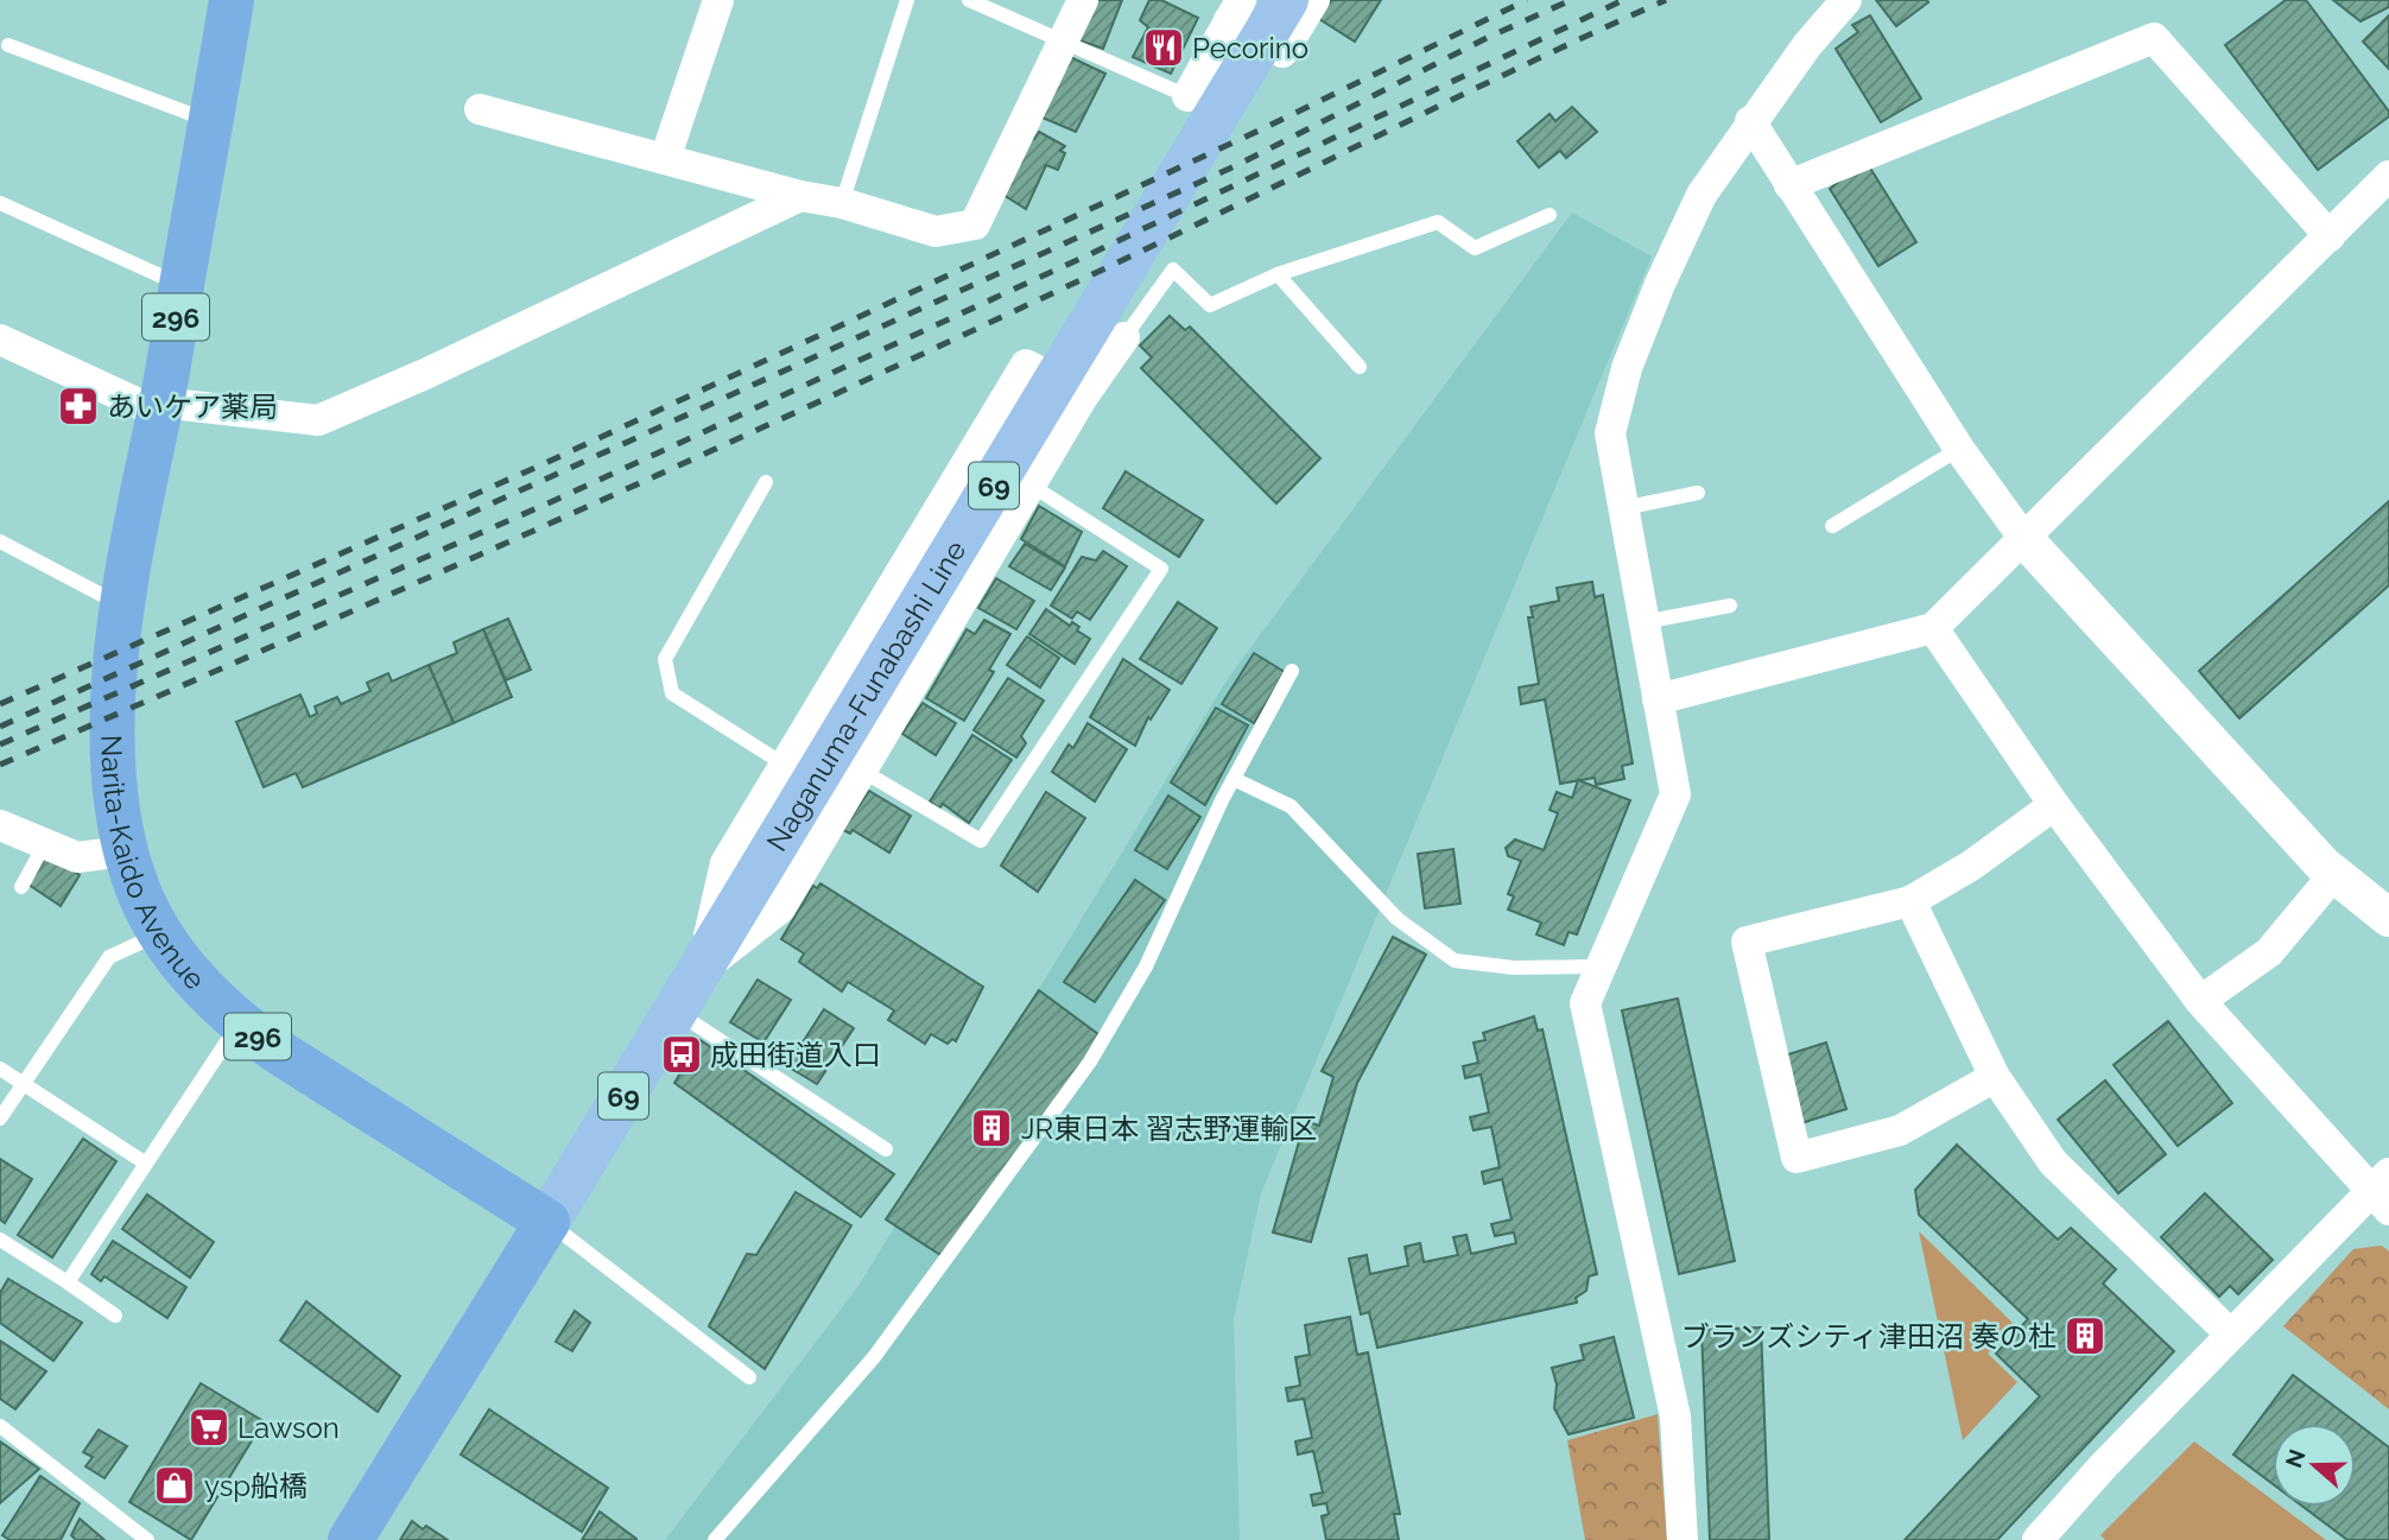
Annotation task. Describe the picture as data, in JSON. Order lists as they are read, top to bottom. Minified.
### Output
{"streets":{"highway":["296","Narita-Kaido Avenue"],"main road":["69","Naganuma-Funabashi Line"]},"crossings":[["Naganuma-Funabashi Line","Narita-Kaido Avenue"]],"places":{"restaurant":["Pecorino"],"pharmacy":["あいケア薬局"],"bus stop":["成田街道入口"],"building":["JR東日本 習志野運輸区","ブランズシティ津田沼 奏の杜"],"supermarket":["Lawson"],"shop":["ysp船橋"]},"north":"left"}
